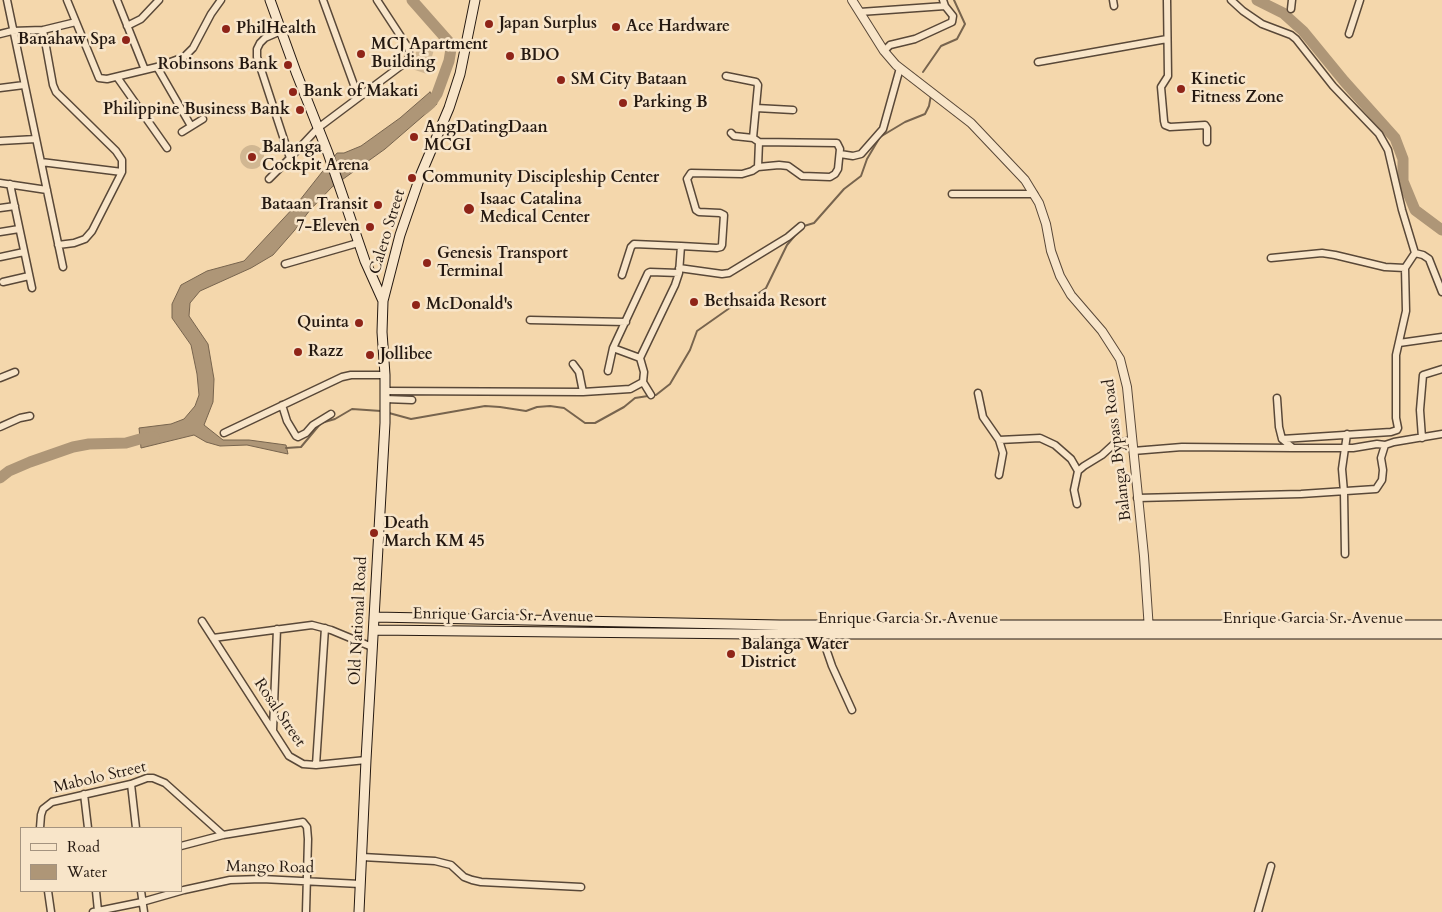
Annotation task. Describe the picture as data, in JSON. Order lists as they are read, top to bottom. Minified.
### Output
{"streets":{"main road":["Calero Street","Enrique Garcia Sr. Avenue","Old National Road"],"street":["Balanga Bypass Road","Rosal Street","Mabolo Street","Mango Road"]},"crossings":[["Calero Street","Old National Road"],["Balanga Bypass Road","Enrique Garcia Sr. Avenue"],["Enrique Garcia Sr. Avenue","Old National Road"],["Old National Road","Rosal Street"],["Old National Road","Mango Road"]],"places":["Japan Surplus","Ace Hardware","PhilHealth","Banahaw Spa","MCJ Apartment Building","BDO","Robinsons Bank","SM City Bataan","Kinetic Fitness Zone","Bank of Makati","Parking B","Philippine Business Bank","AngDatingDaan MCGI","Balanga Cockpit Arena","Community Discipleship Center","Bataan Transit","Isaac Catalina Medical Center","7-Eleven","Genesis Transport Terminal","Bethsaida Resort","McDonald's","Quinta","Razz","Jollibee","Death March KM 45","Balanga Water District"],"legend":["Road","Water"]}
